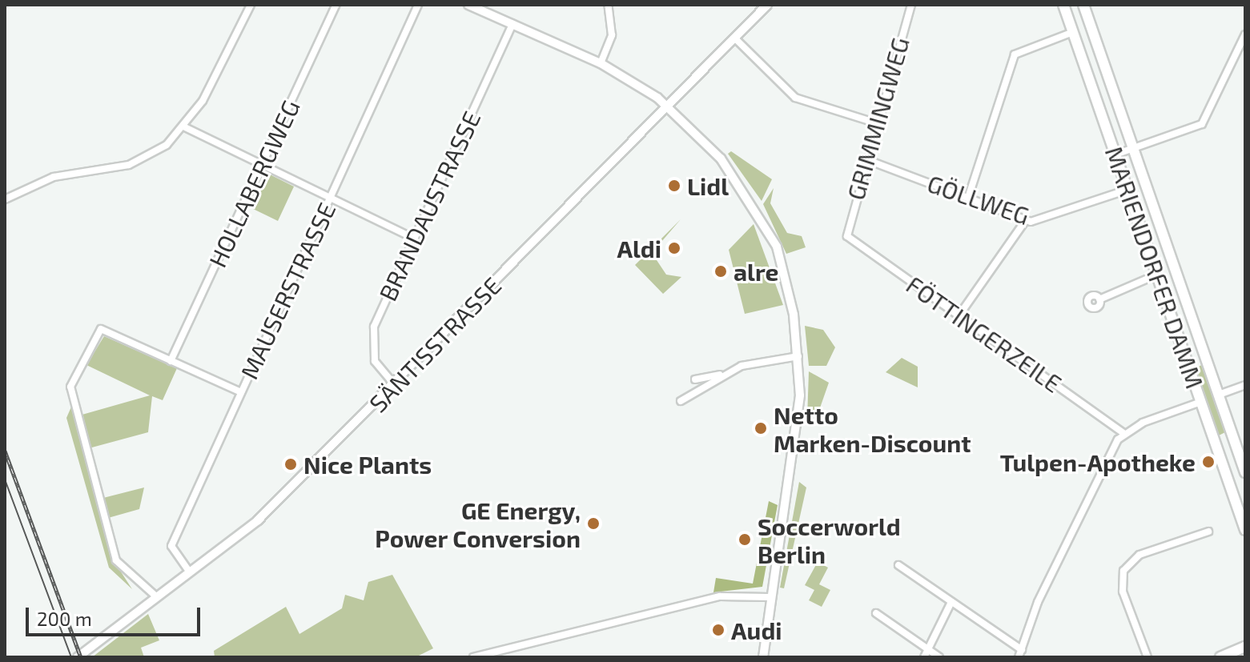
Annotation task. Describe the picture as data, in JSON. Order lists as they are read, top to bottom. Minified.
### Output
{"streets":{"main road":["MARIENDORFER DAMM"],"street":["GRIMMINGWEG","HOLLABERGWEG","GÖLLWEG","BRANDAUSTRASSE","MAUSERSTRASSE","FÖTTINGERZEILE","SÄNTISSTRASSE"]},"crossings":[["GRIMMINGWEG","GÖLLWEG"],["GRIMMINGWEG","FÖTTINGERZEILE"],["GÖLLWEG","MARIENDORFER DAMM"],["BRANDAUSTRASSE","SÄNTISSTRASSE"],["MAUSERSTRASSE","SÄNTISSTRASSE"]],"places":["Lidl","Aldi","alre","Netto Marken-Discount","Tulpen-Apotheke","Nice Plants","GE Energy, Power Conversion","Soccerworld Berlin","Audi"],"scale_bar":"200 m"}
